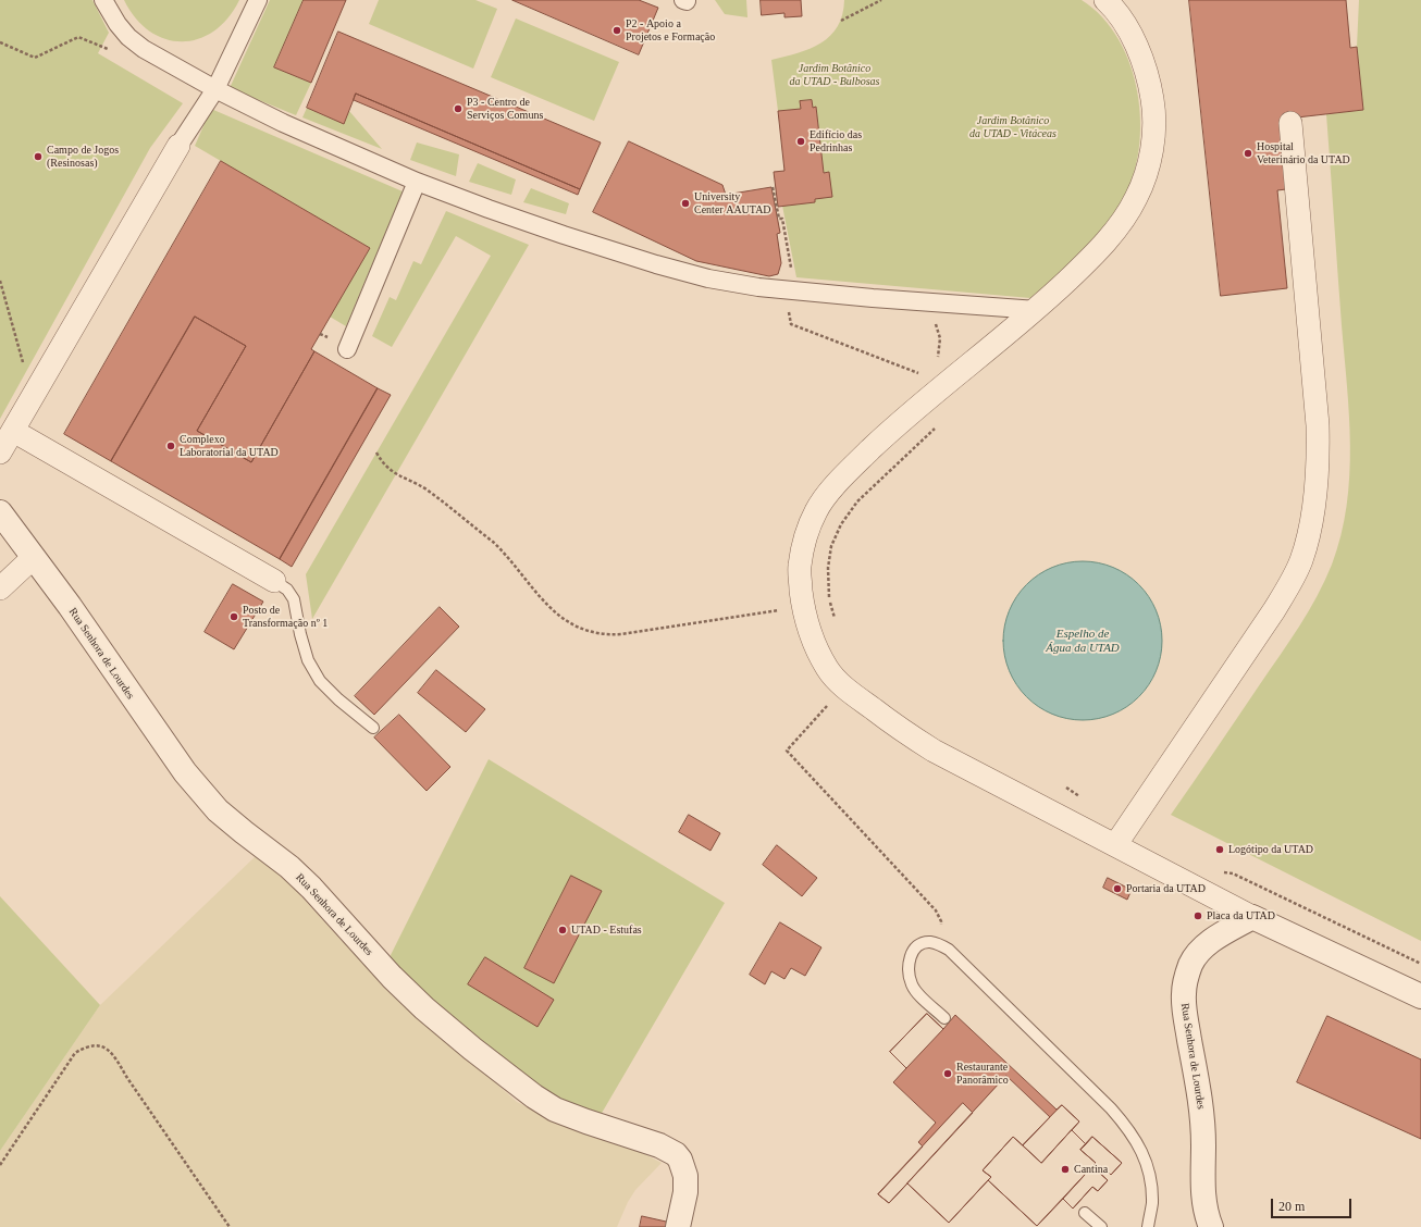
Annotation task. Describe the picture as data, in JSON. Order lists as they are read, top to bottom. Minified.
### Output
{"streets":{"street":["Rua Senhora de Lourdes"]},"water":["Espelho de Água da UTAD"],"parks":["Jardim Botânico da UTAD - Bulbosas","Jardim Botânico da UTAD - Vitáceas"],"places":["P2 - Apoio a Projetos e Formação","P3 - Centro de Serviços Comuns","Edifício das Pedrinhas","Hospital Veterinário da UTAD","Campo de Jogos (Resinosas)","University Center AAUTAD","Complexo Laboratorial da UTAD","Posto de Transformação nº 1","Logótipo da UTAD","Portaria da UTAD","Placa da UTAD","UTAD - Estufas","Restaurante Panorâmico","Cantina"],"scale_bar":"20 m"}
